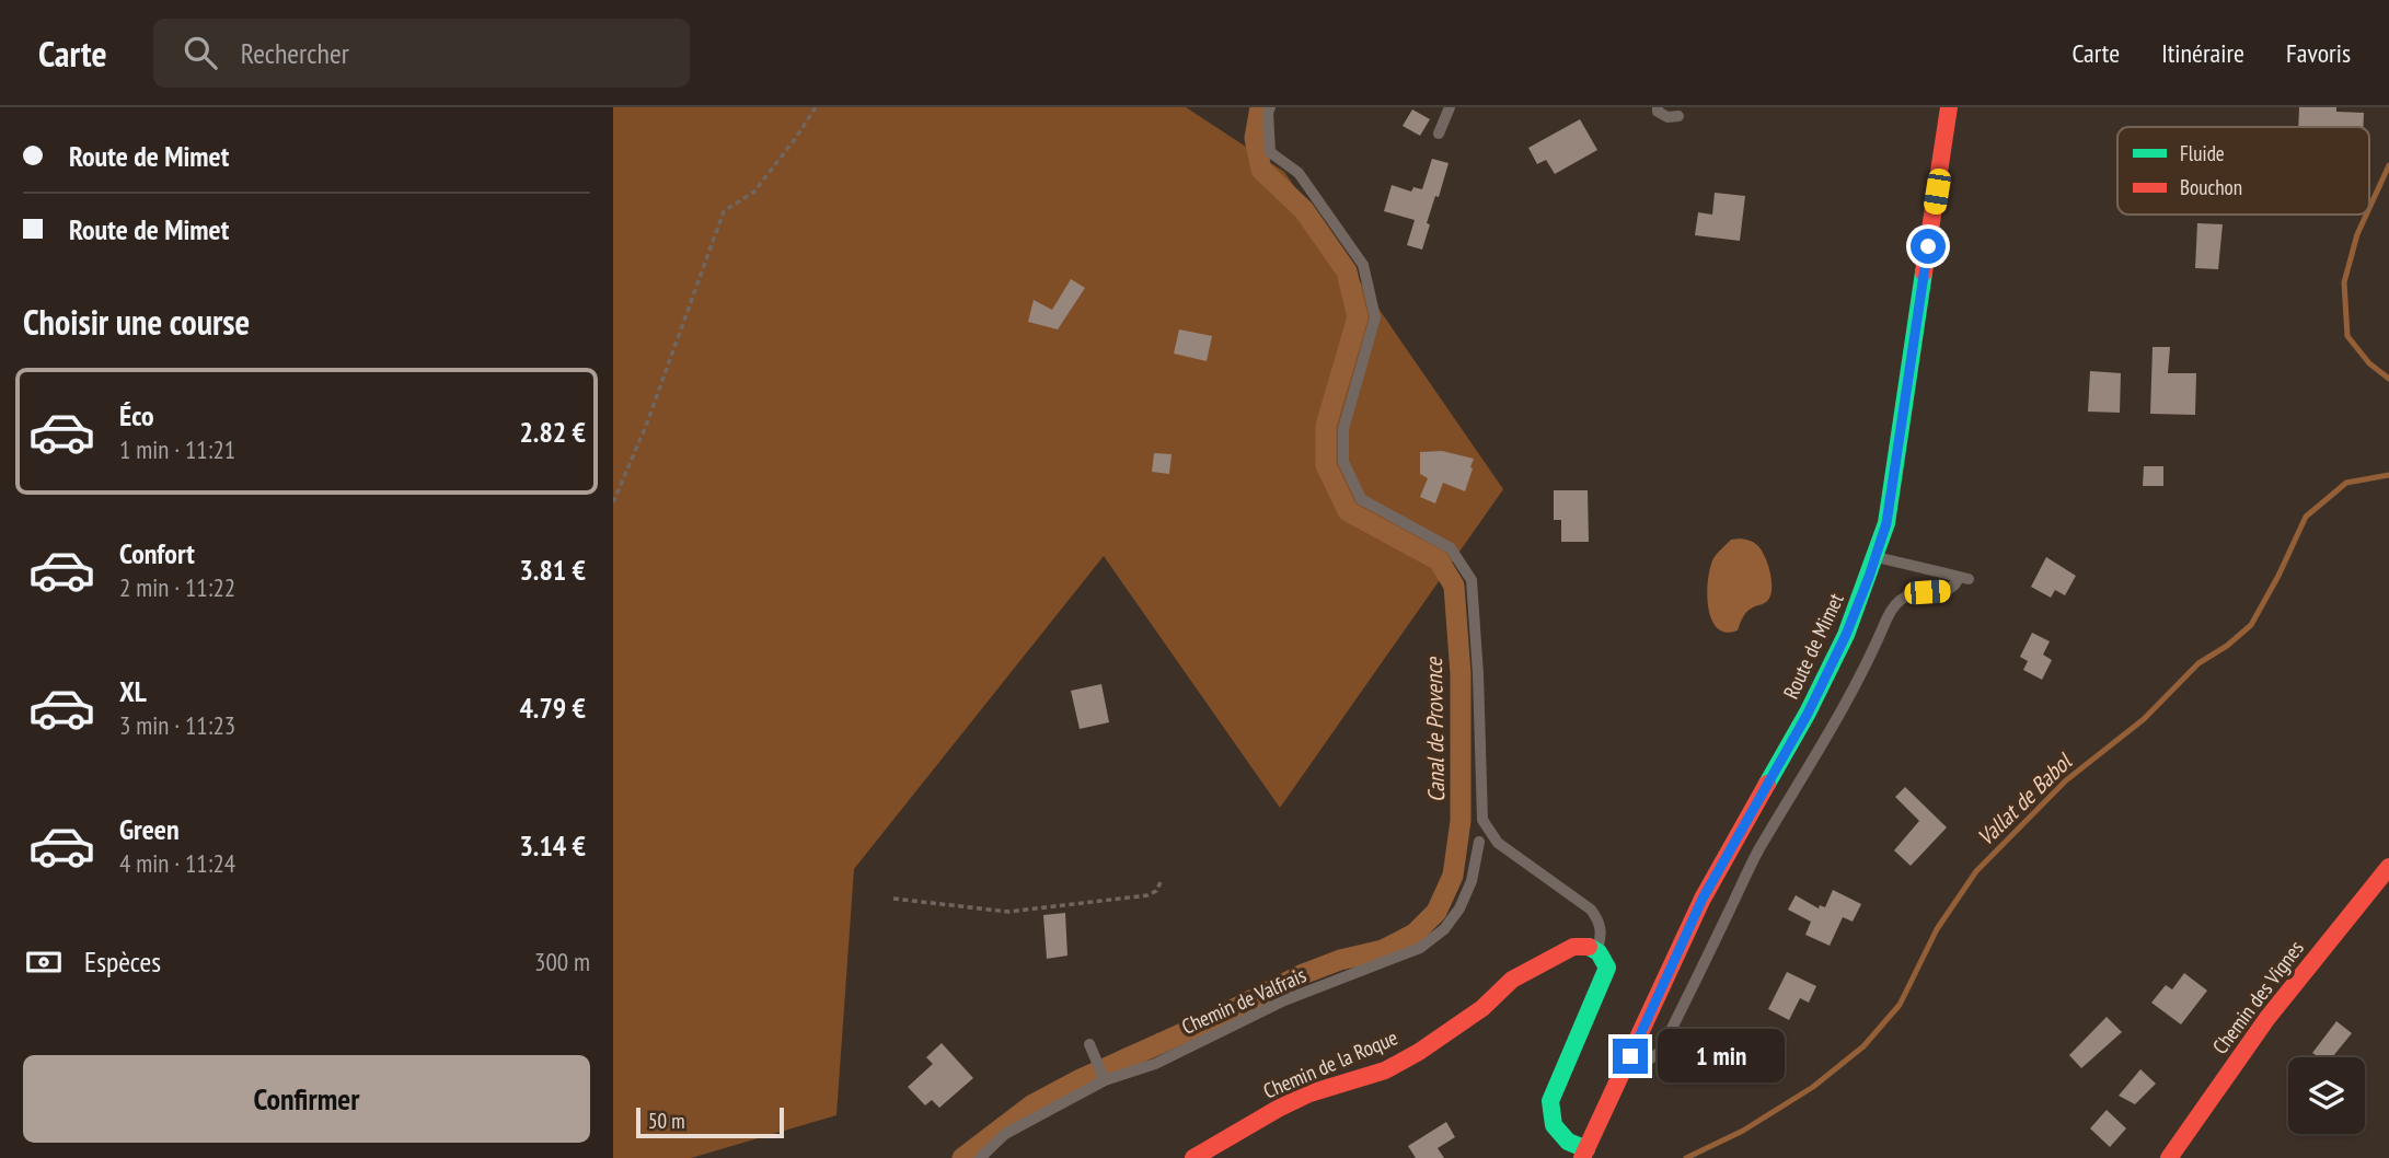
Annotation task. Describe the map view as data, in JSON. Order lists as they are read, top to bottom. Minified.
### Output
{"streets":{"main road":["Route de Mimet","Chemin des Vignes","Chemin de la Roque"],"lane":["Chemin de Valfrais"]},"water":["Canal de Provence","Vallat de Babol"],"legend":["Fluide","Bouchon"],"scale_bar":"50 m","page":{"header":"Carte","search":"Rechercher","nav":["Carte","Itinéraire","Favoris"],"banner":["Route de Mimet","Route de Mimet"],"heading":"Choisir une course","list":[{"name":"Éco","note":"1 min · 11:21","value":"2.82 €"},{"name":"Confort","note":"2 min · 11:22","value":"3.81 €"},{"name":"XL","note":"3 min · 11:23","value":"4.79 €"},{"name":"Green","note":"4 min · 11:24","value":"3.14 €"}],"pay":["Espèces","300 m"],"bubble":"1 min","buttons":"Confirmer","scale":"50 m"}}
